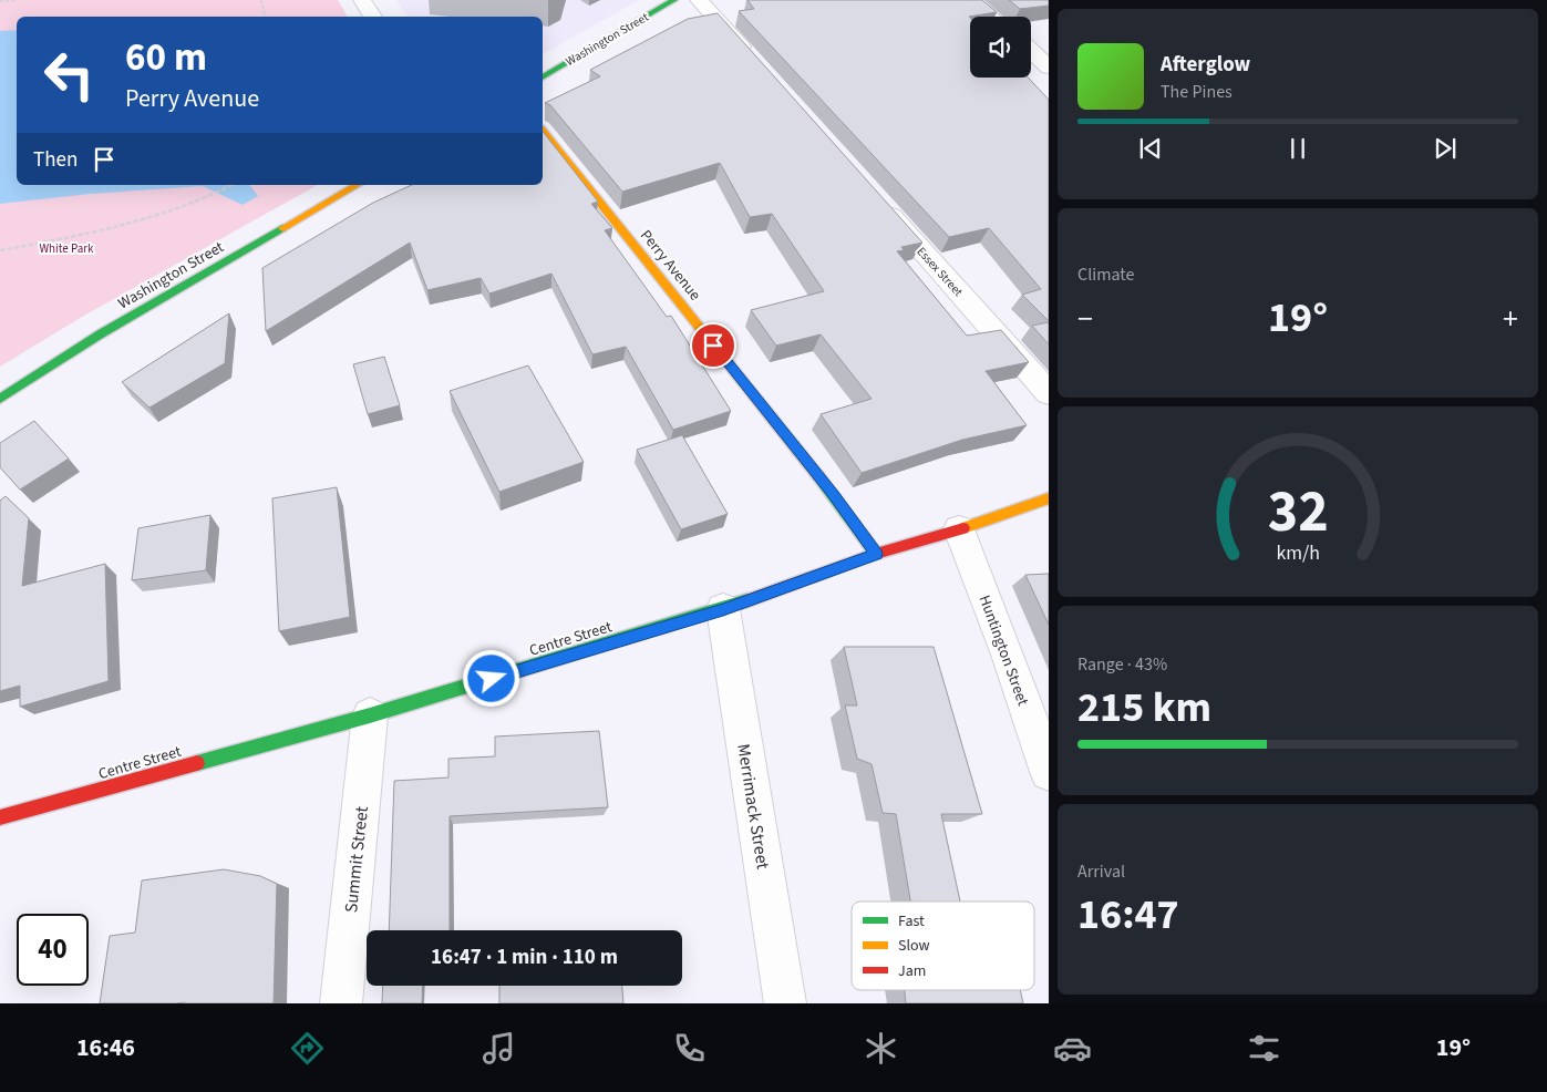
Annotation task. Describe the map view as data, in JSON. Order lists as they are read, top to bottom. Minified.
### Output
{"streets":{"street":["Washington Street","Perry Avenue","Essex Street","Centre Street","Huntington Street","Merrimack Street","Summit Street"]},"crossings":[["Perry Avenue","Centre Street"],["Centre Street","Huntington Street"],["Centre Street","Merrimack Street"],["Centre Street","Summit Street"]],"parks":["White Park"],"legend":["Fast","Slow","Jam"],"page":{"turn":["60 m","Perry Avenue"],"song":["Afterglow","The Pines"],"then":"Then","tile":["Climate",["Range · 43%","215 km"],["Arrival","16:47"]],"heat":["−","19°","+"],"limit":"40","trip":"16:47 · 1 min · 110 m","tabs":["16:46","19°"],"gauge":["32","km/h"]}}
